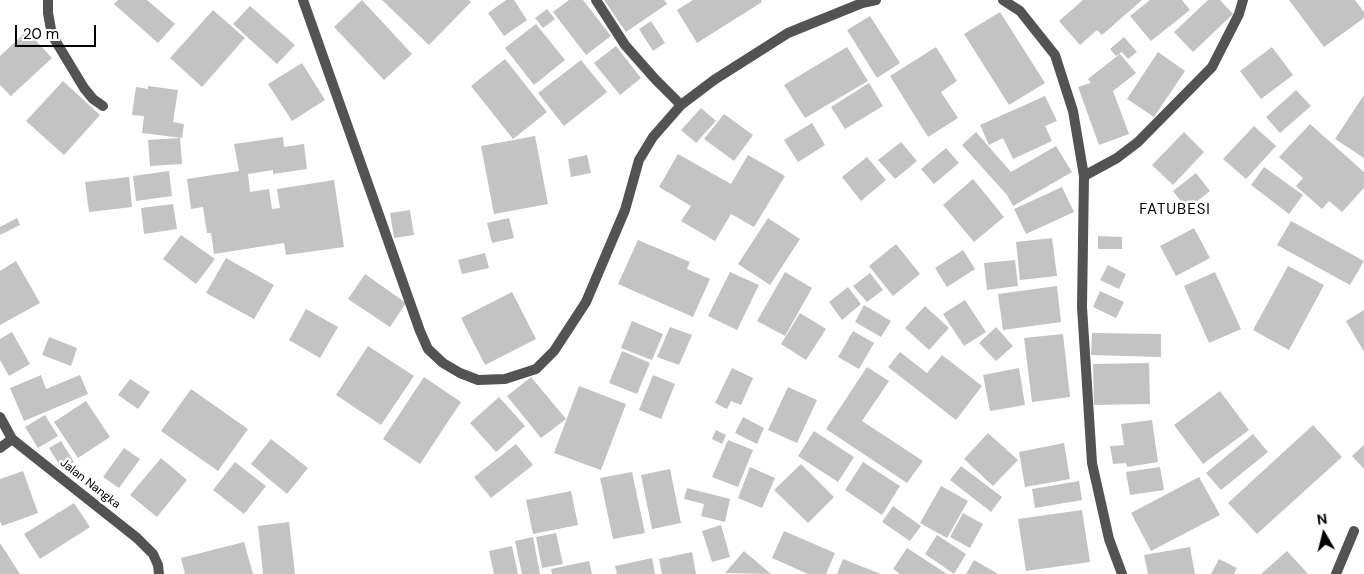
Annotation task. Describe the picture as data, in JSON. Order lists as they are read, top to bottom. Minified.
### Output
{"streets":{"street":["Jalan Nangka"]},"districts":["FATUBESI"],"scale_bar":"20 m","north":"top"}
